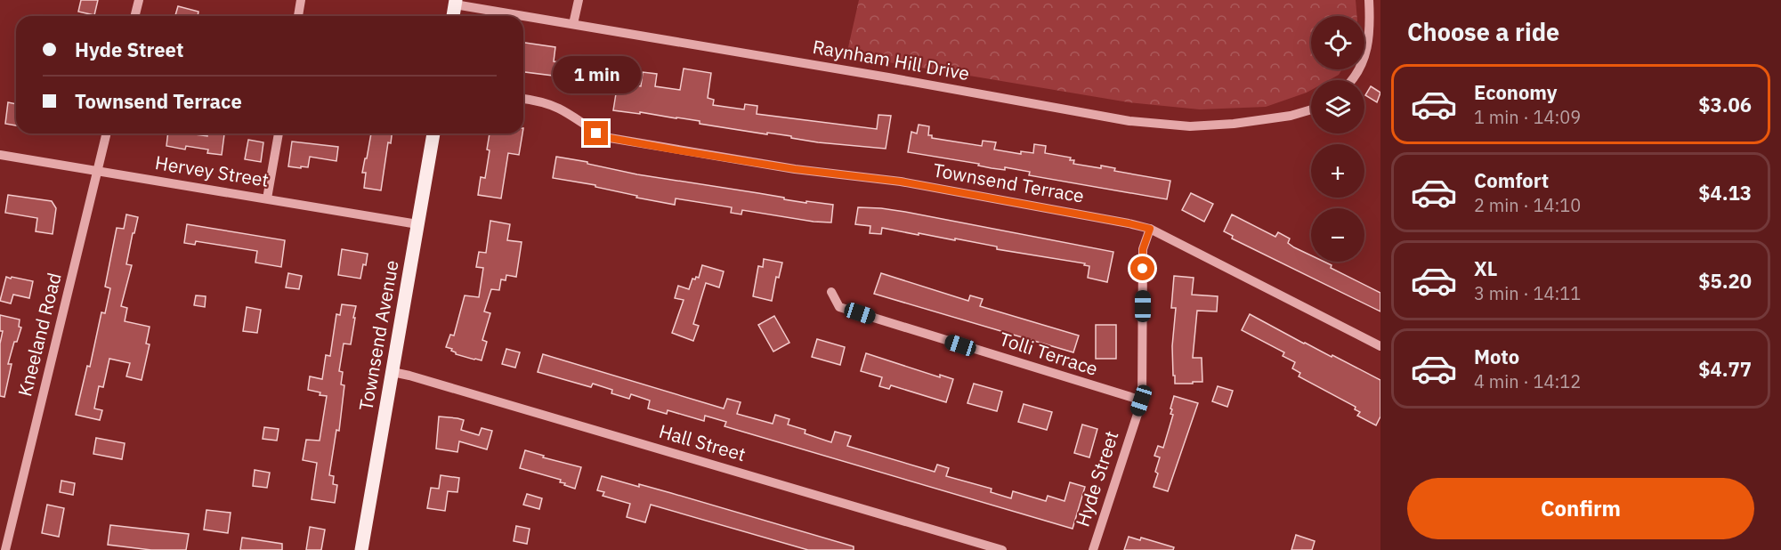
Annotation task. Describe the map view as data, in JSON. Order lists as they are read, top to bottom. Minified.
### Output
{"streets":{"main road":["Townsend Avenue"],"street":["Raynham Hill Drive","Hervey Street","Townsend Terrace","Kneeland Road","Tolli Terrace","Hall Street","Hyde Street"]},"crossings":[["Hervey Street","Kneeland Road"],["Hervey Street","Townsend Avenue"],["Townsend Terrace","Hyde Street"],["Townsend Avenue","Hall Street"],["Tolli Terrace","Hyde Street"]],"page":{"heading":"Choose a ride","map_buttons":["+","−"],"banner":["Hyde Street","Townsend Terrace"],"bubble":"1 min","list":[{"name":"Economy","note":"1 min · 14:09","value":"$3.06"},{"name":"Comfort","note":"2 min · 14:10","value":"$4.13"},{"name":"XL","note":"3 min · 14:11","value":"$5.20"},{"name":"Moto","note":"4 min · 14:12","value":"$4.77"}],"buttons":"Confirm"}}
